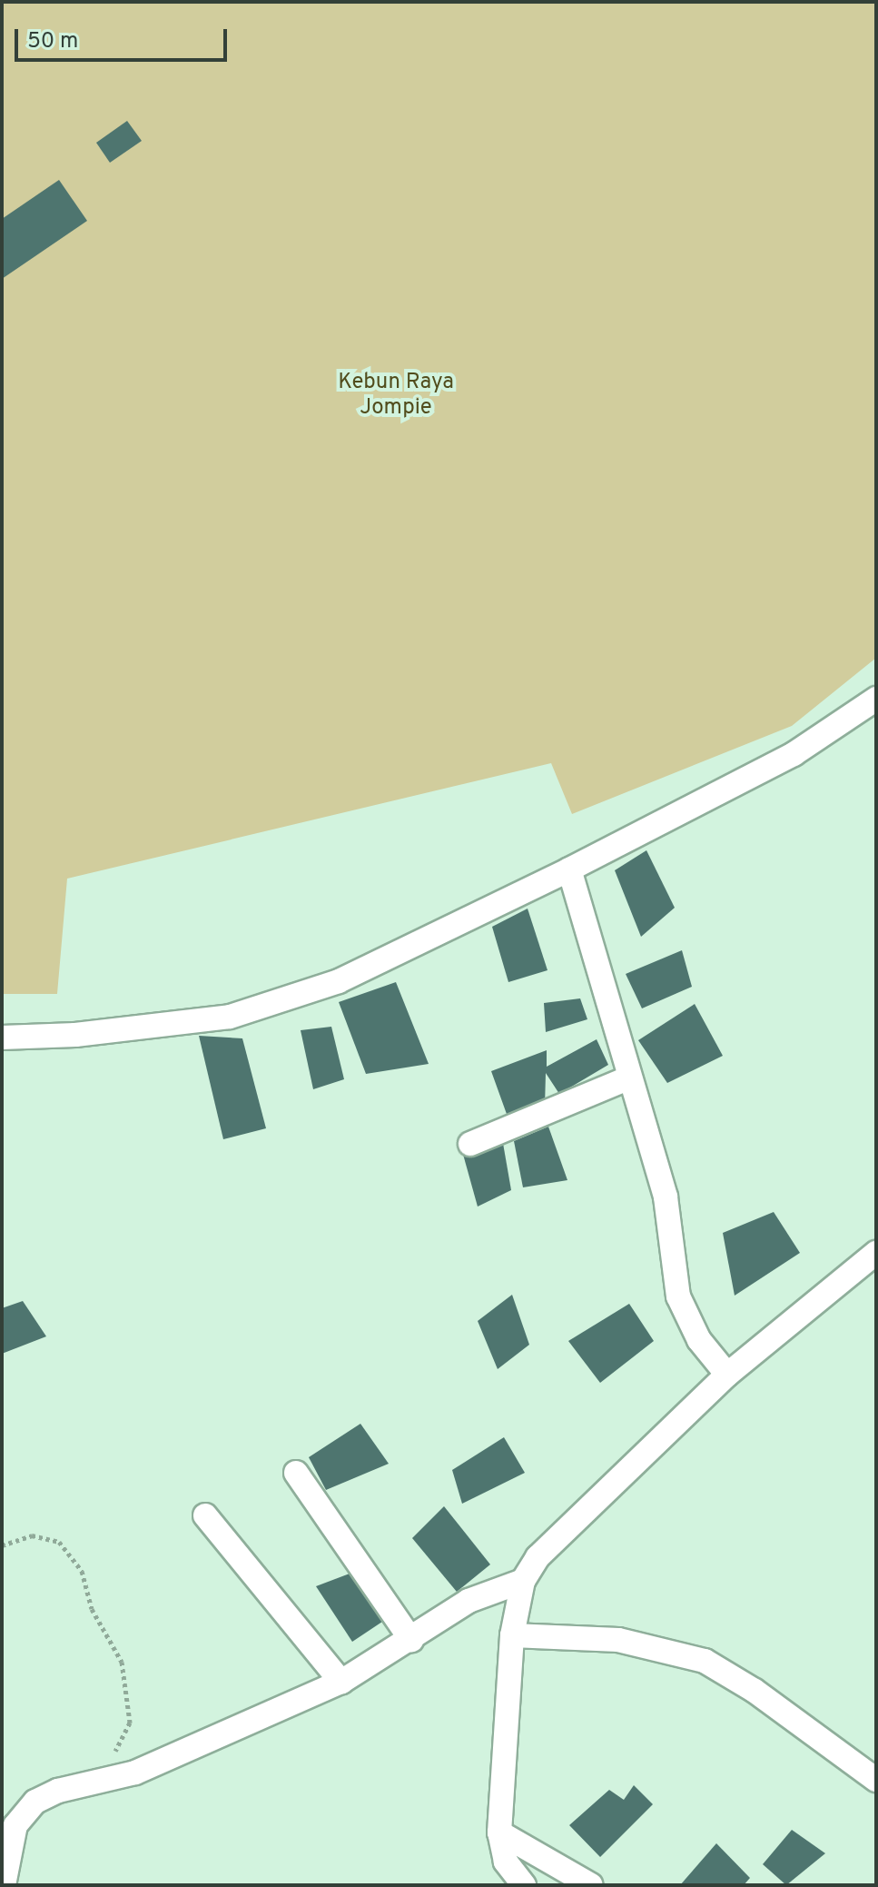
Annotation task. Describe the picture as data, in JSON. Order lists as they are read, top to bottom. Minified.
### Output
{"parks":["Kebun Raya Jompie"],"scale_bar":"50 m"}
